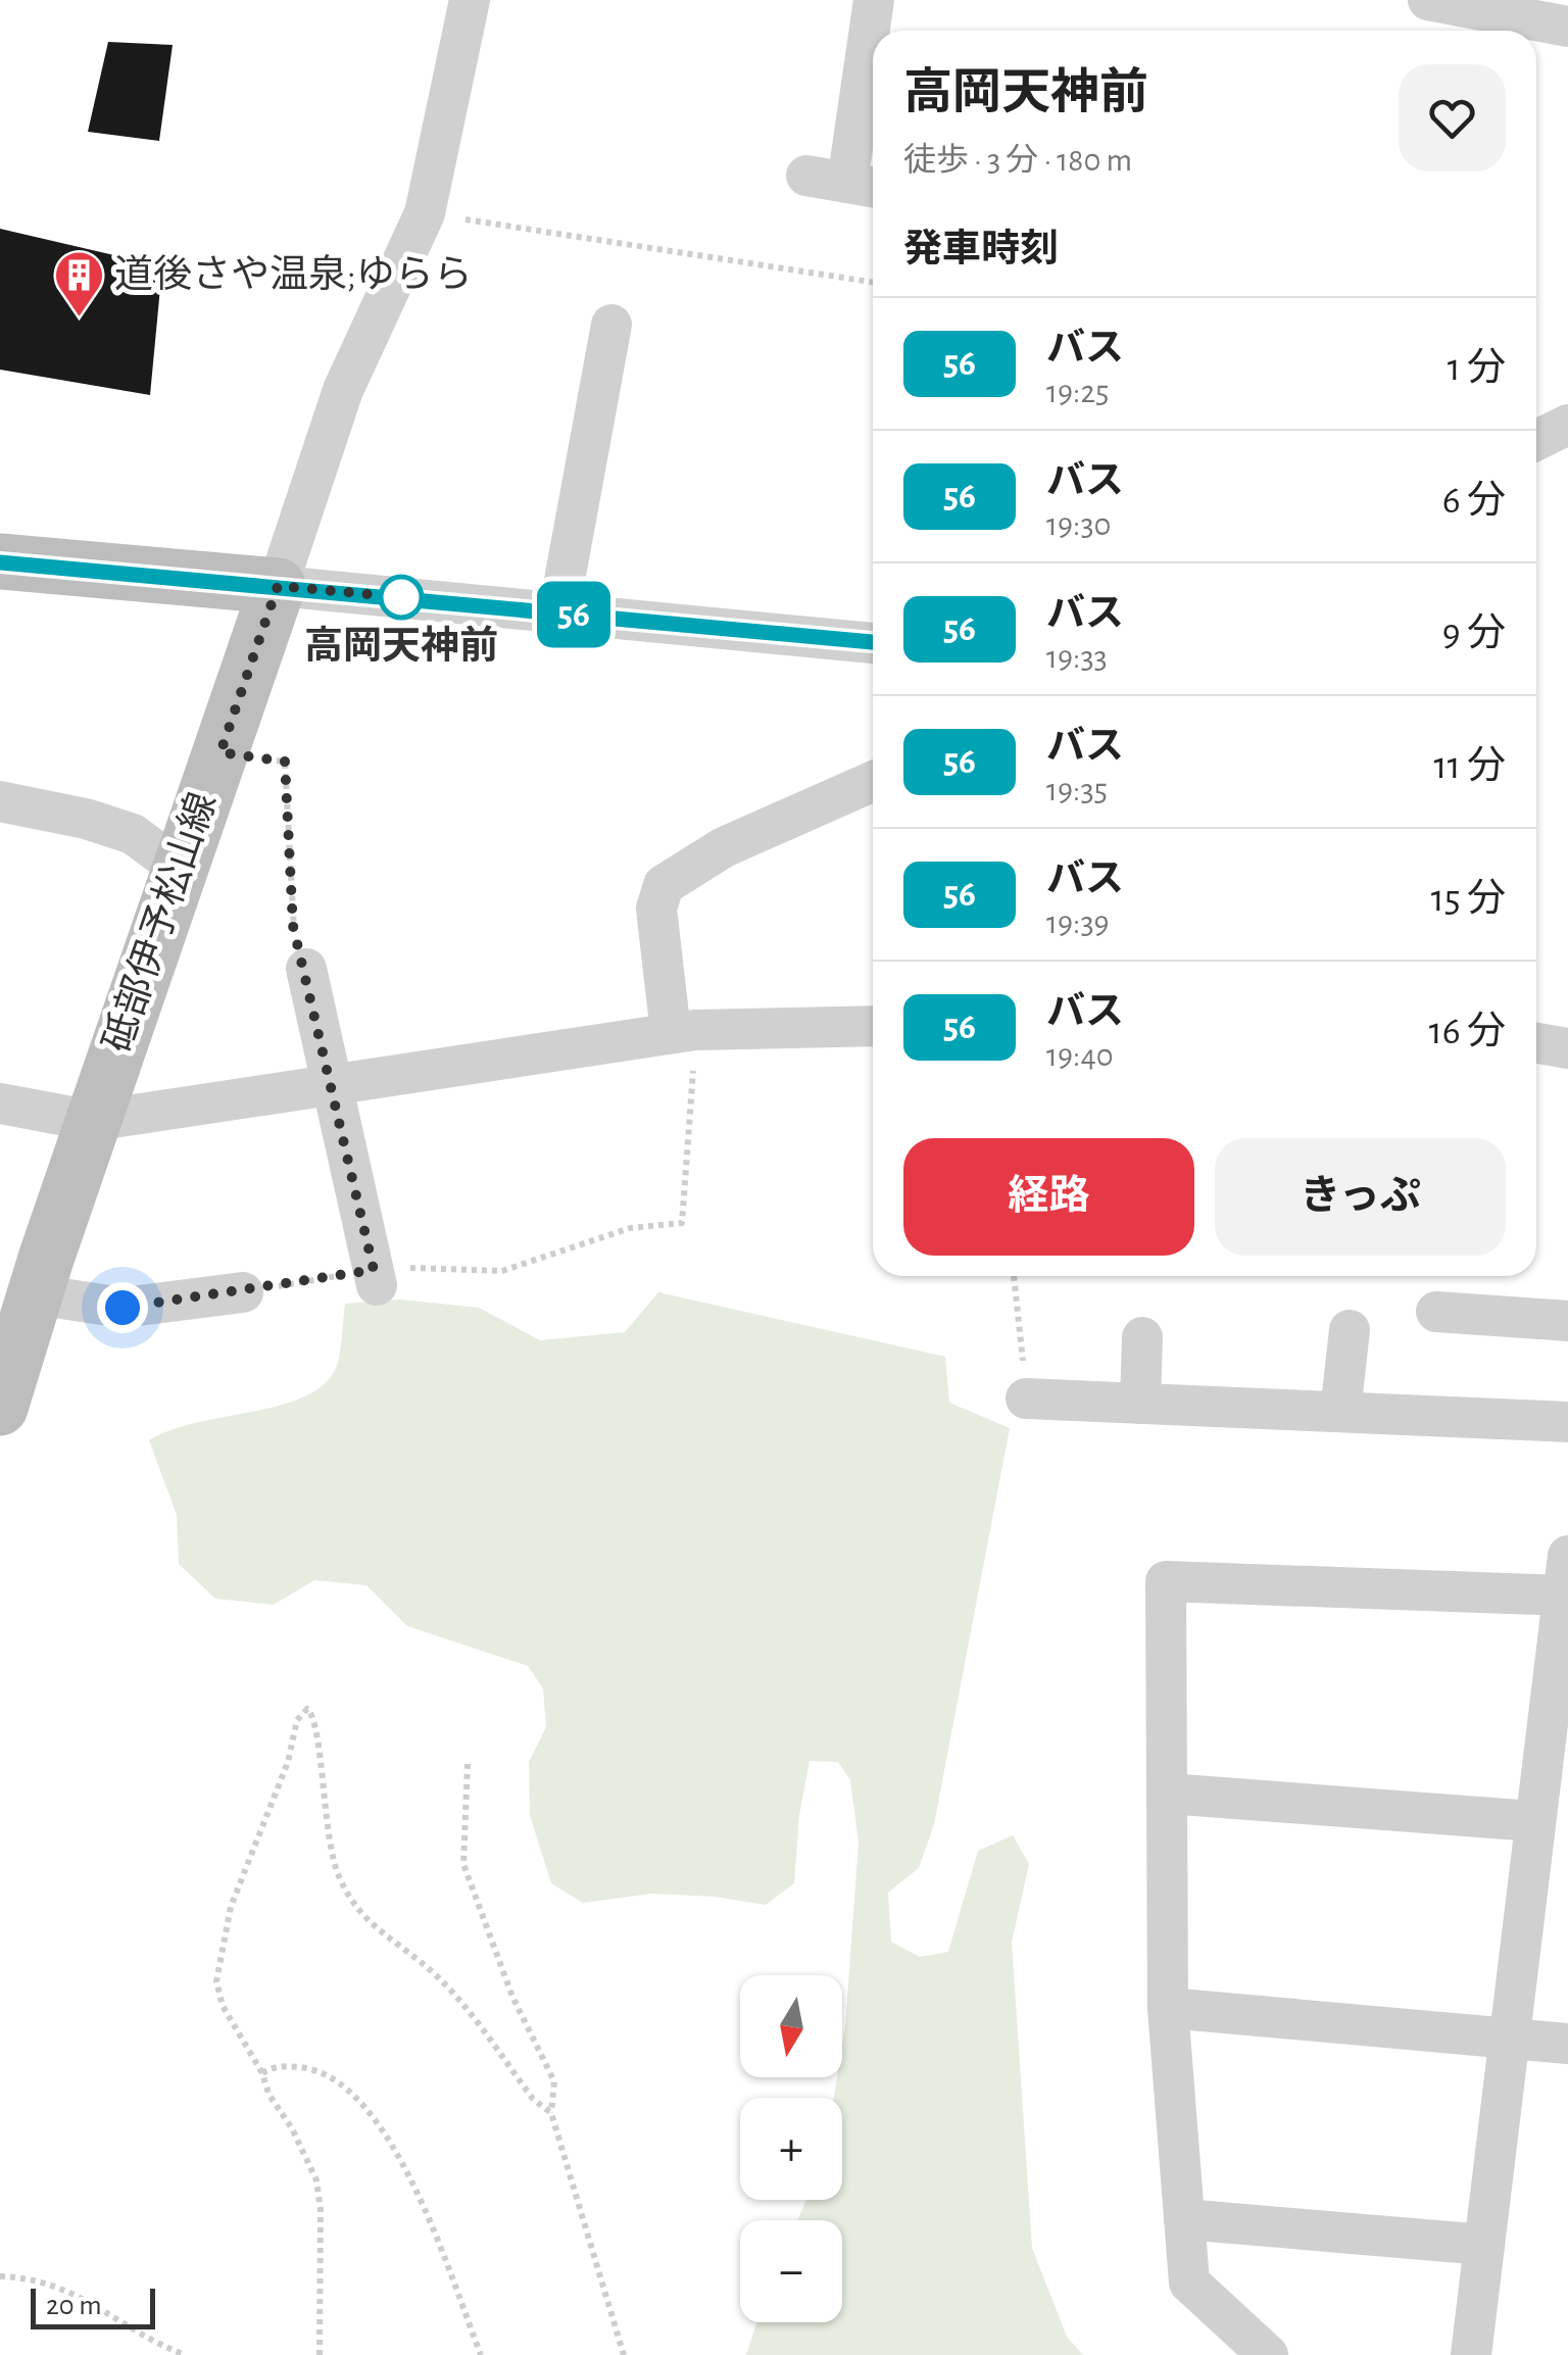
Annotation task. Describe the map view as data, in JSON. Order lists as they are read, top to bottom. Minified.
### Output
{"streets":{"main road":["砥部伊予松山線"]},"places":{"building":["道後さや温泉;ゆらら"],"other":["高岡天神前"]},"lines":["bus line 56"],"scale_bar":"20 m","north":"bottom","page":{"on_map":"56","heading":[["高岡天神前","徒歩 · 3 分 · 180 m"],"発車時刻"],"list":[{"mark":"56","name":"バス","note":"19:25","value":"1 分"},{"mark":"56","name":"バス","note":"19:30","value":"6 分"},{"mark":"56","name":"バス","note":"19:33","value":"9 分"},{"mark":"56","name":"バス","note":"19:35","value":"11 分"},{"mark":"56","name":"バス","note":"19:39","value":"15 分"},{"mark":"56","name":"バス","note":"19:40","value":"16 分"}],"buttons":["経路","きっぷ"],"map_buttons":["+","−"],"scale":"20 m"}}
